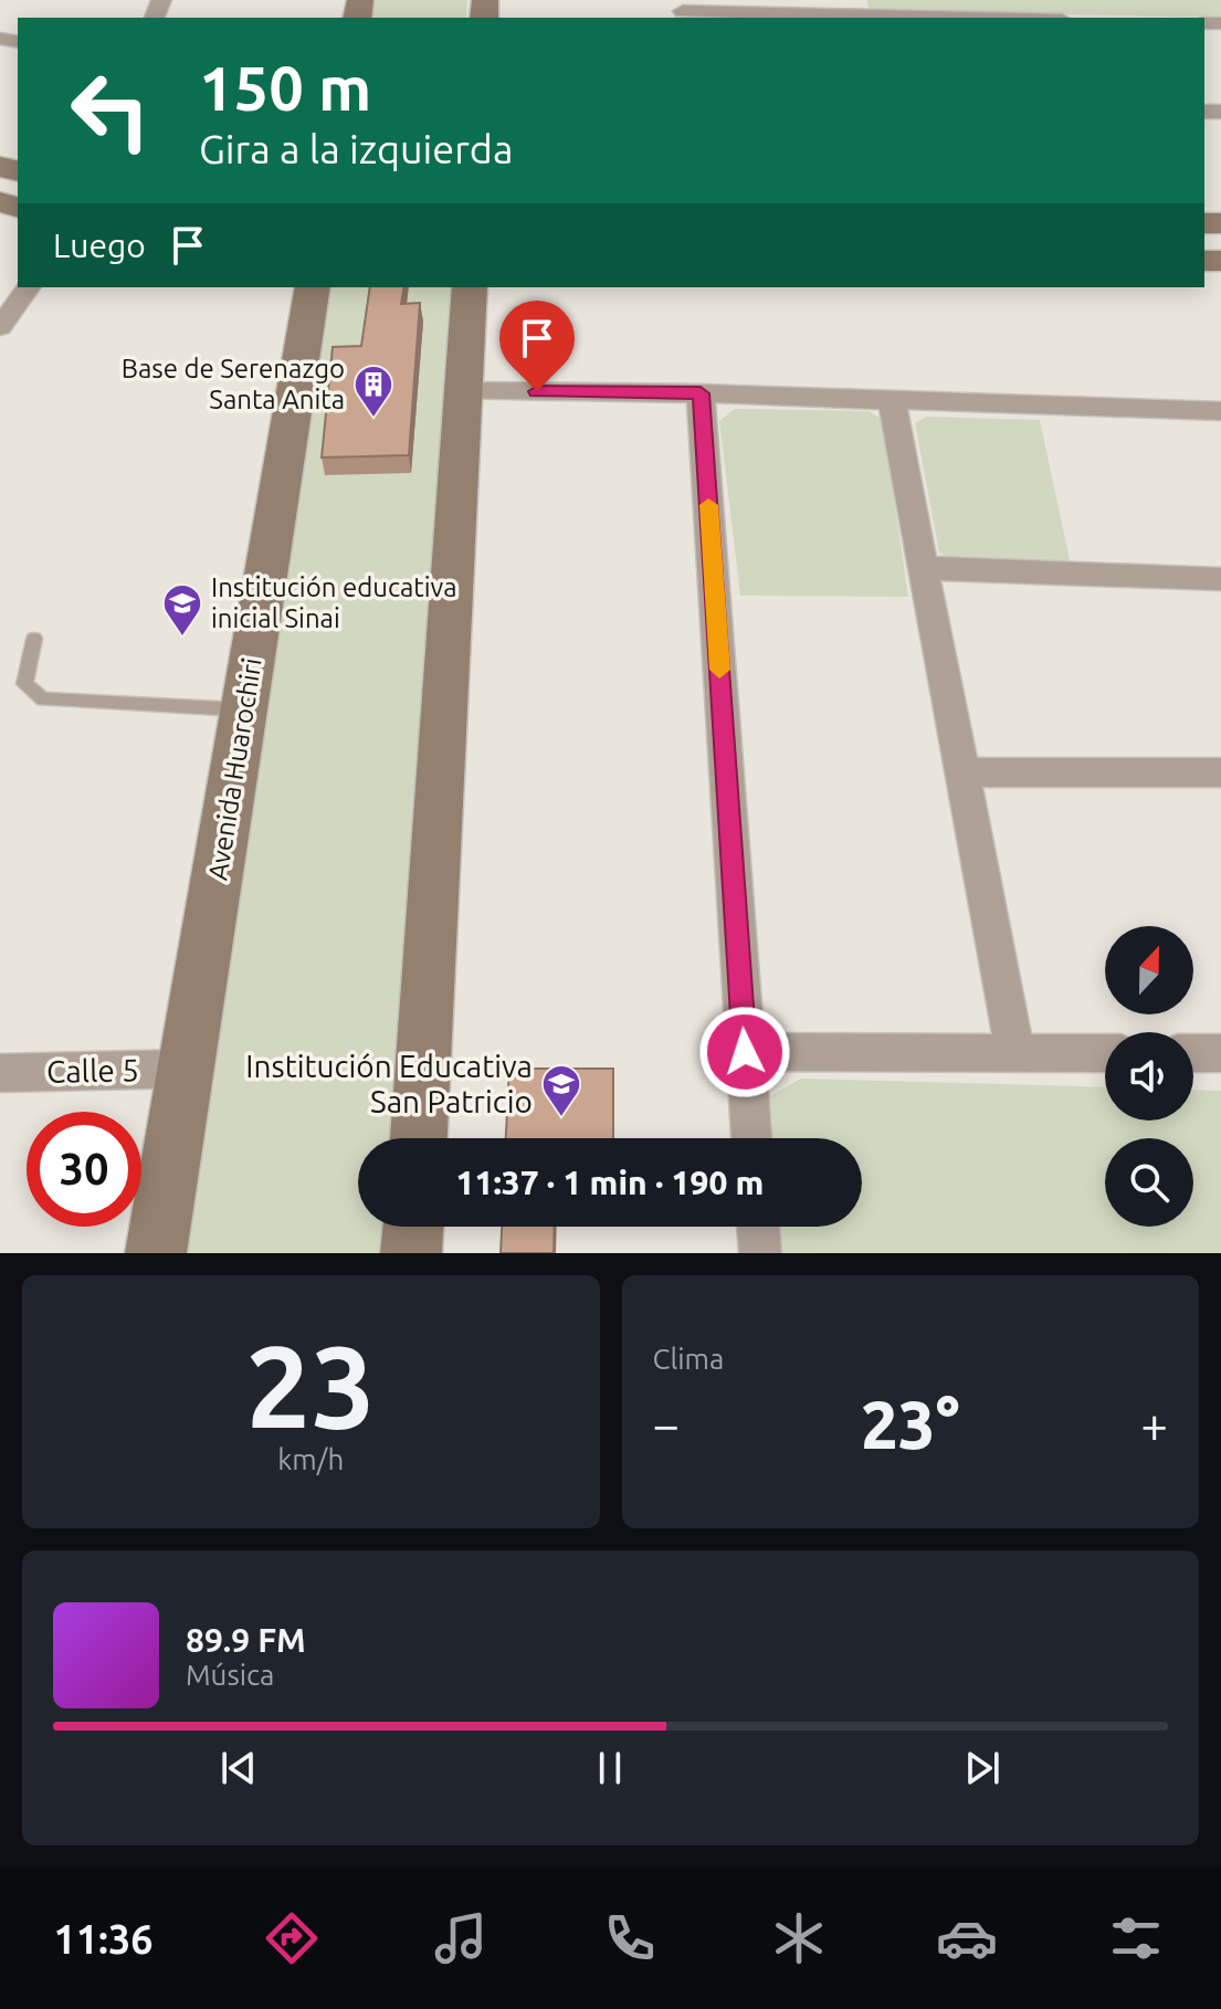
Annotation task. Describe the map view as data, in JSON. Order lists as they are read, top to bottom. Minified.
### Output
{"streets":{"main road":["Avenida Huarochiri"],"street":["Calle 5"]},"crossings":[["Avenida Huarochiri","Calle 5"]],"places":{"building":["Base de Serenazgo Santa Anita"],"school or university":["Institución educativa inicial Sinai","Institución Educativa San Patricio"]},"north":"top","page":{"turn":["150 m","Gira a la izquierda"],"then":"Luego","limit":"30","trip":"11:37 · 1 min · 190 m","tile":[["23","km/h"],"Clima"],"heat":["−","23°","+"],"song":["89.9 FM","Música"],"tabs":"11:36"}}
